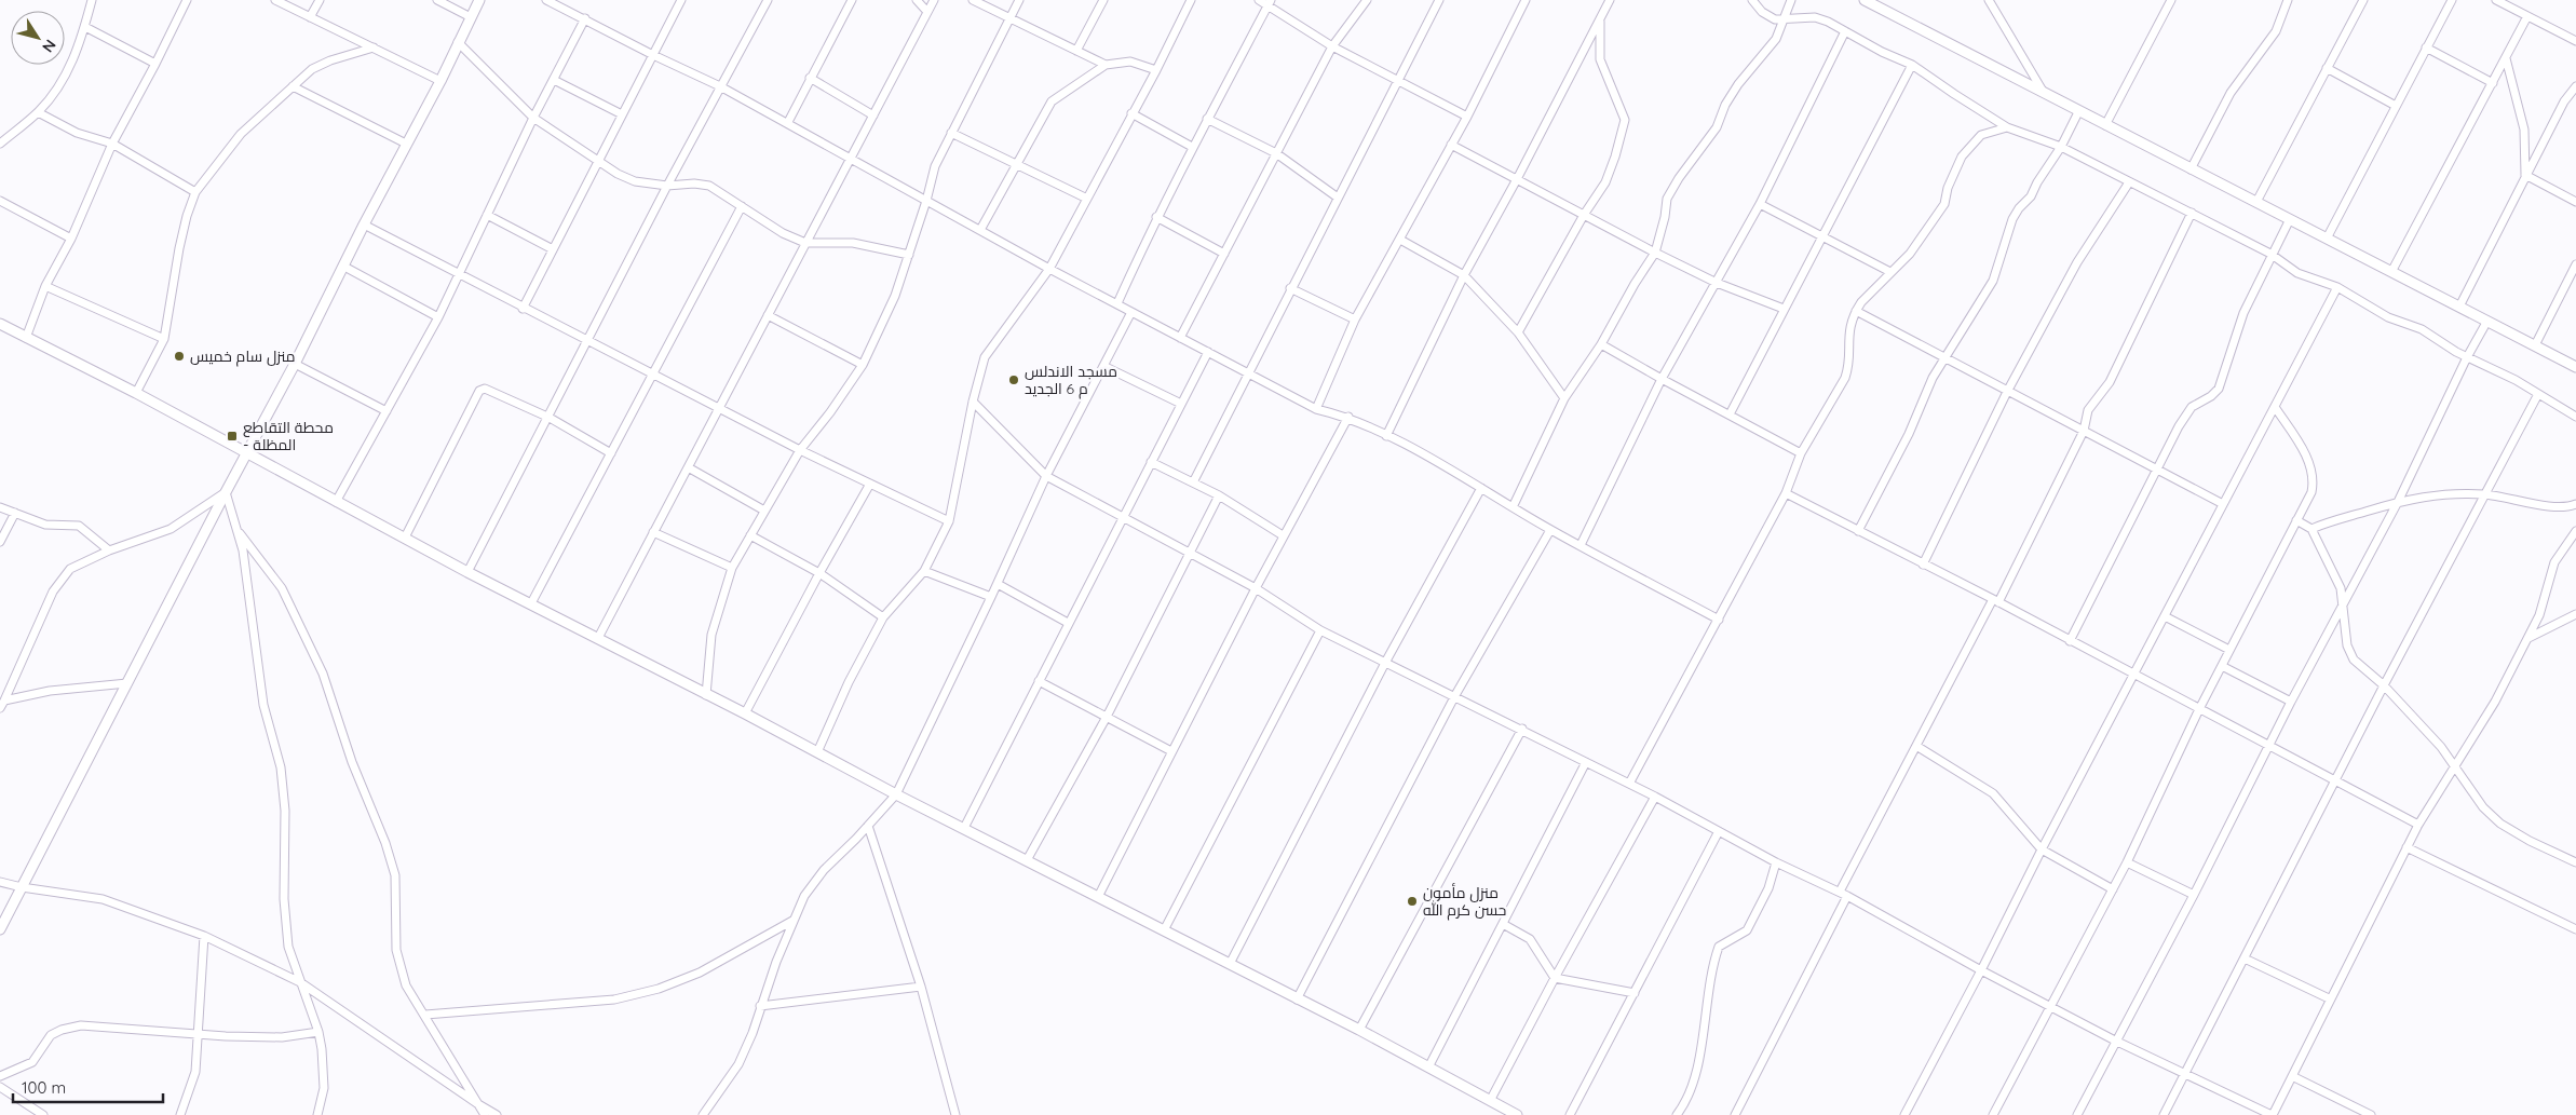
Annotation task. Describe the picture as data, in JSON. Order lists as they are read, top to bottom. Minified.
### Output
{"places":{"other":["منزل سام خميس","مسجد الاندلس م 6 الجديد","منزل مأمون حسن كرم الله"],"transit":["محطة التقاطع - المظلة"]},"scale_bar":"100 m","north":"bottom right"}
